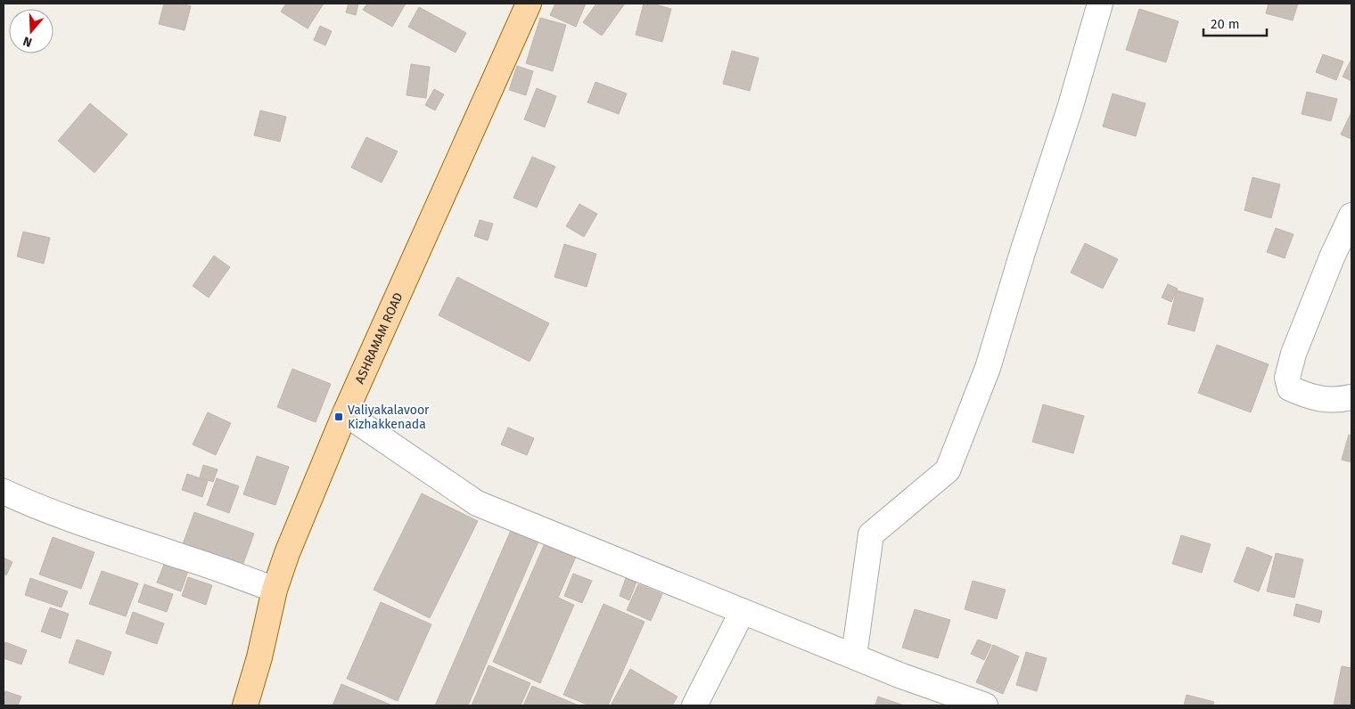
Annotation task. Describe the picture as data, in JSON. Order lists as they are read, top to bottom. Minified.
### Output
{"streets":{"main road":["ASHRAMAM ROAD"]},"places":{"transit":["Valiyakalavoor Kizhakkenada"]},"scale_bar":"20 m","north":"bottom"}
